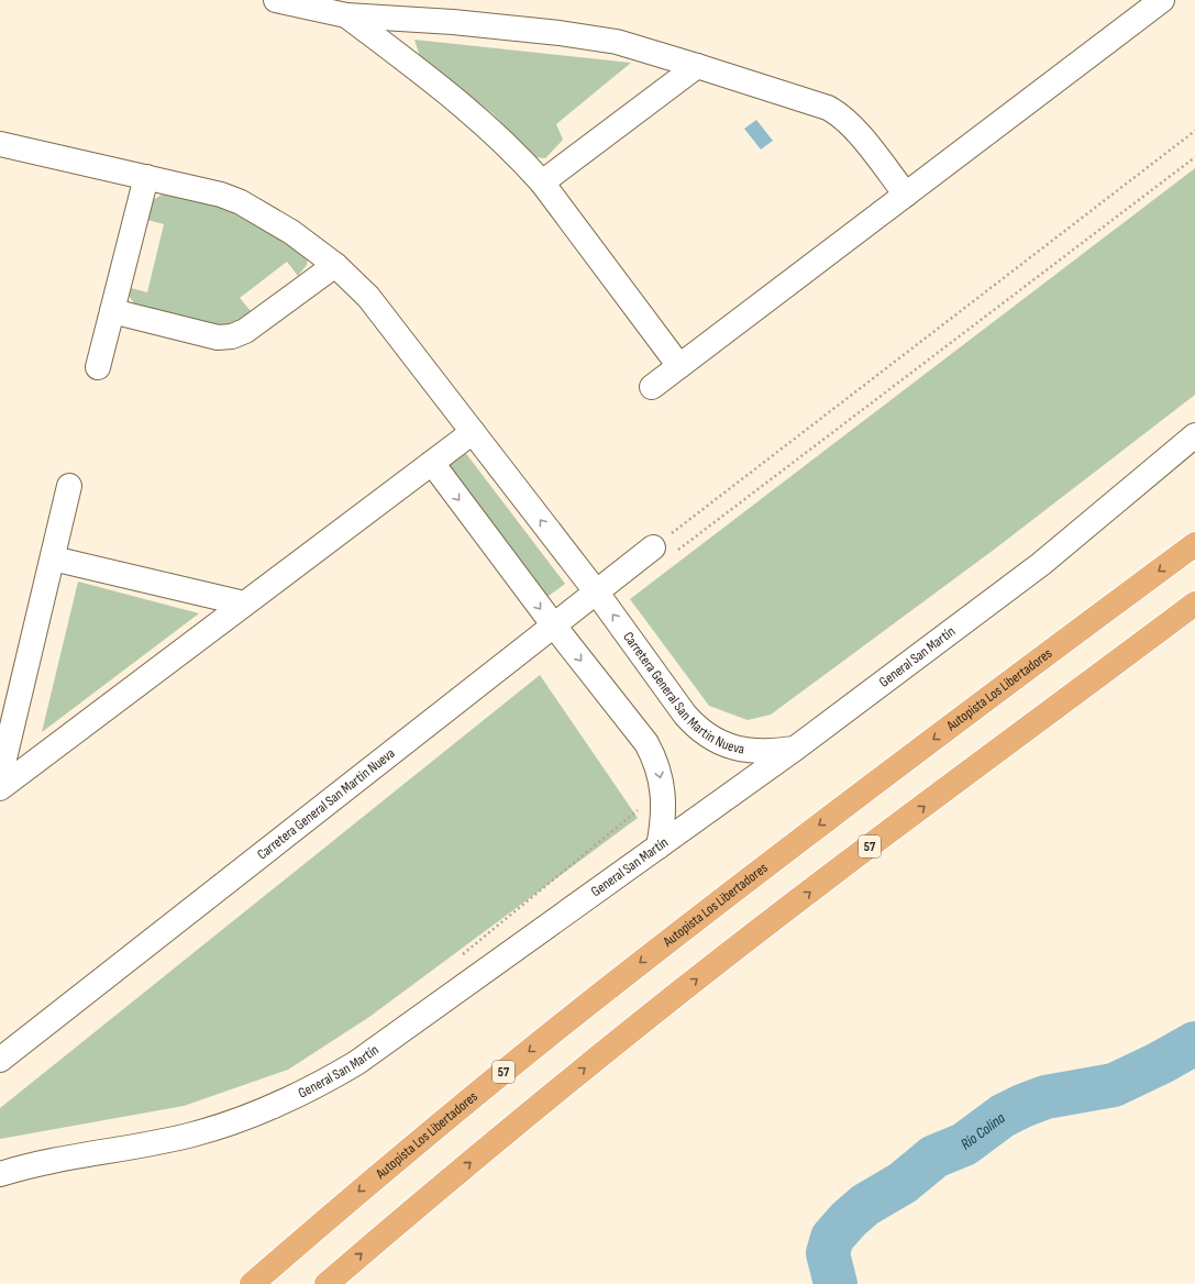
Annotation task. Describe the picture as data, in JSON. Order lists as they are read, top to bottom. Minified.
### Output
{"streets":{"highway":["Autopista Los Libertadores","57"],"street":["General San Martín","Carretera General San Martin Nueva","Carretera General San Martín Nueva"]},"crossings":[["General San Martín","Carretera General San Martin Nueva"],["Carretera General San Martin Nueva","Carretera General San Martín Nueva"]],"water":["Río Colina"]}
